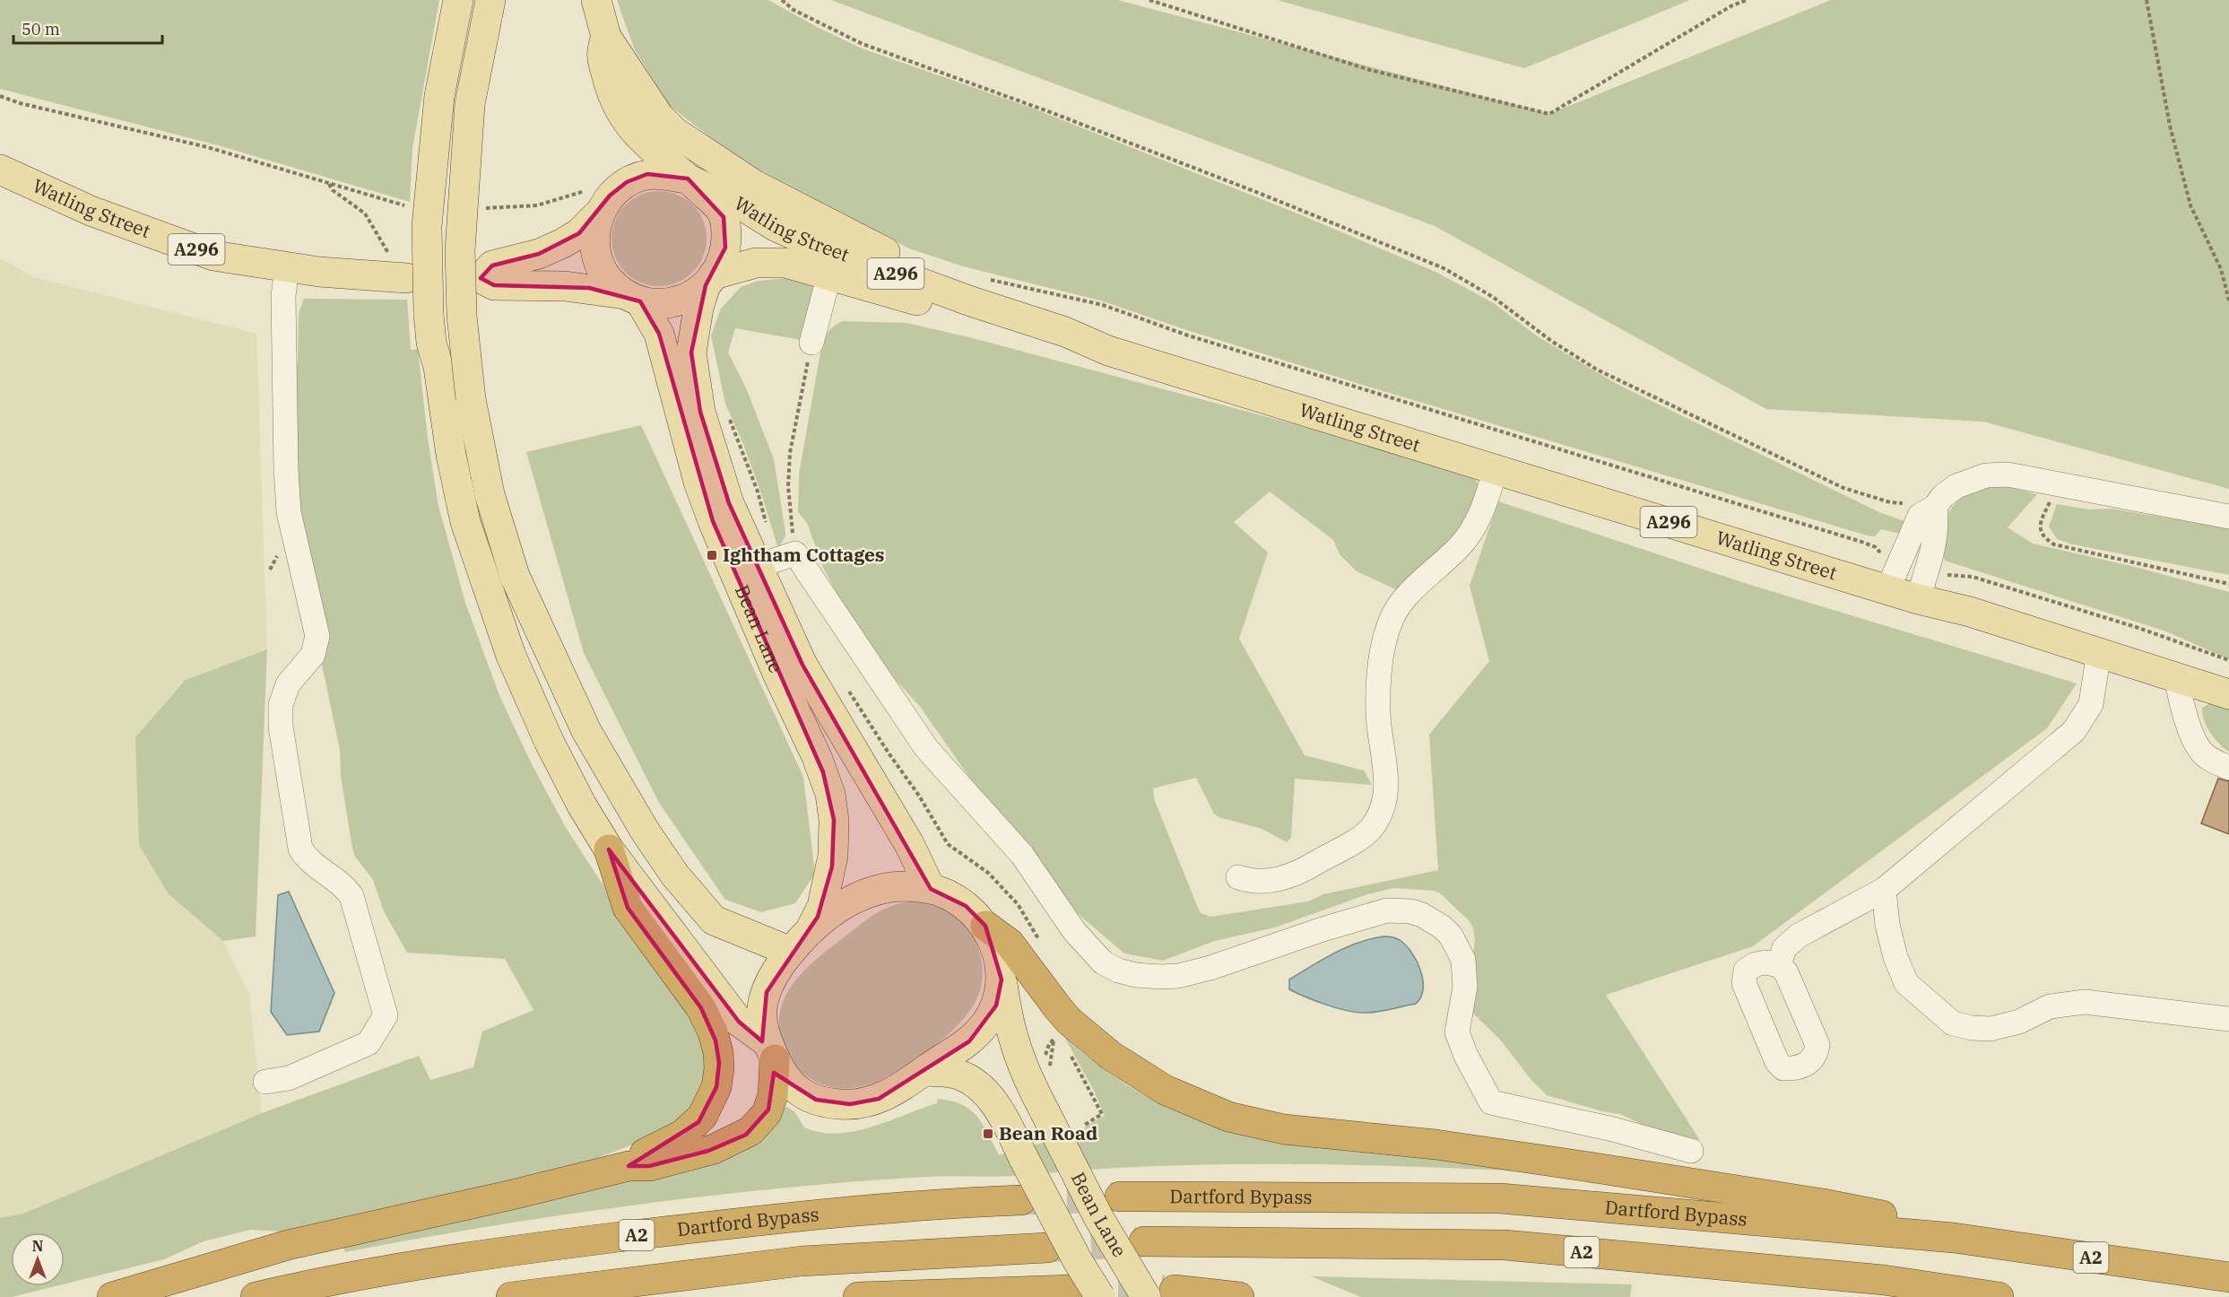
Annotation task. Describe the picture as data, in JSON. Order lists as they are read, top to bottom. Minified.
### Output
{"streets":{"highway":["Dartford Bypass","A2"],"main road":["Watling Street","A296","Bean Lane"]},"crossings":[["Watling Street","Bean Lane"]],"places":{"transit":["Ightham Cottages","Bean Road"]},"scale_bar":"50 m","north":"top"}
